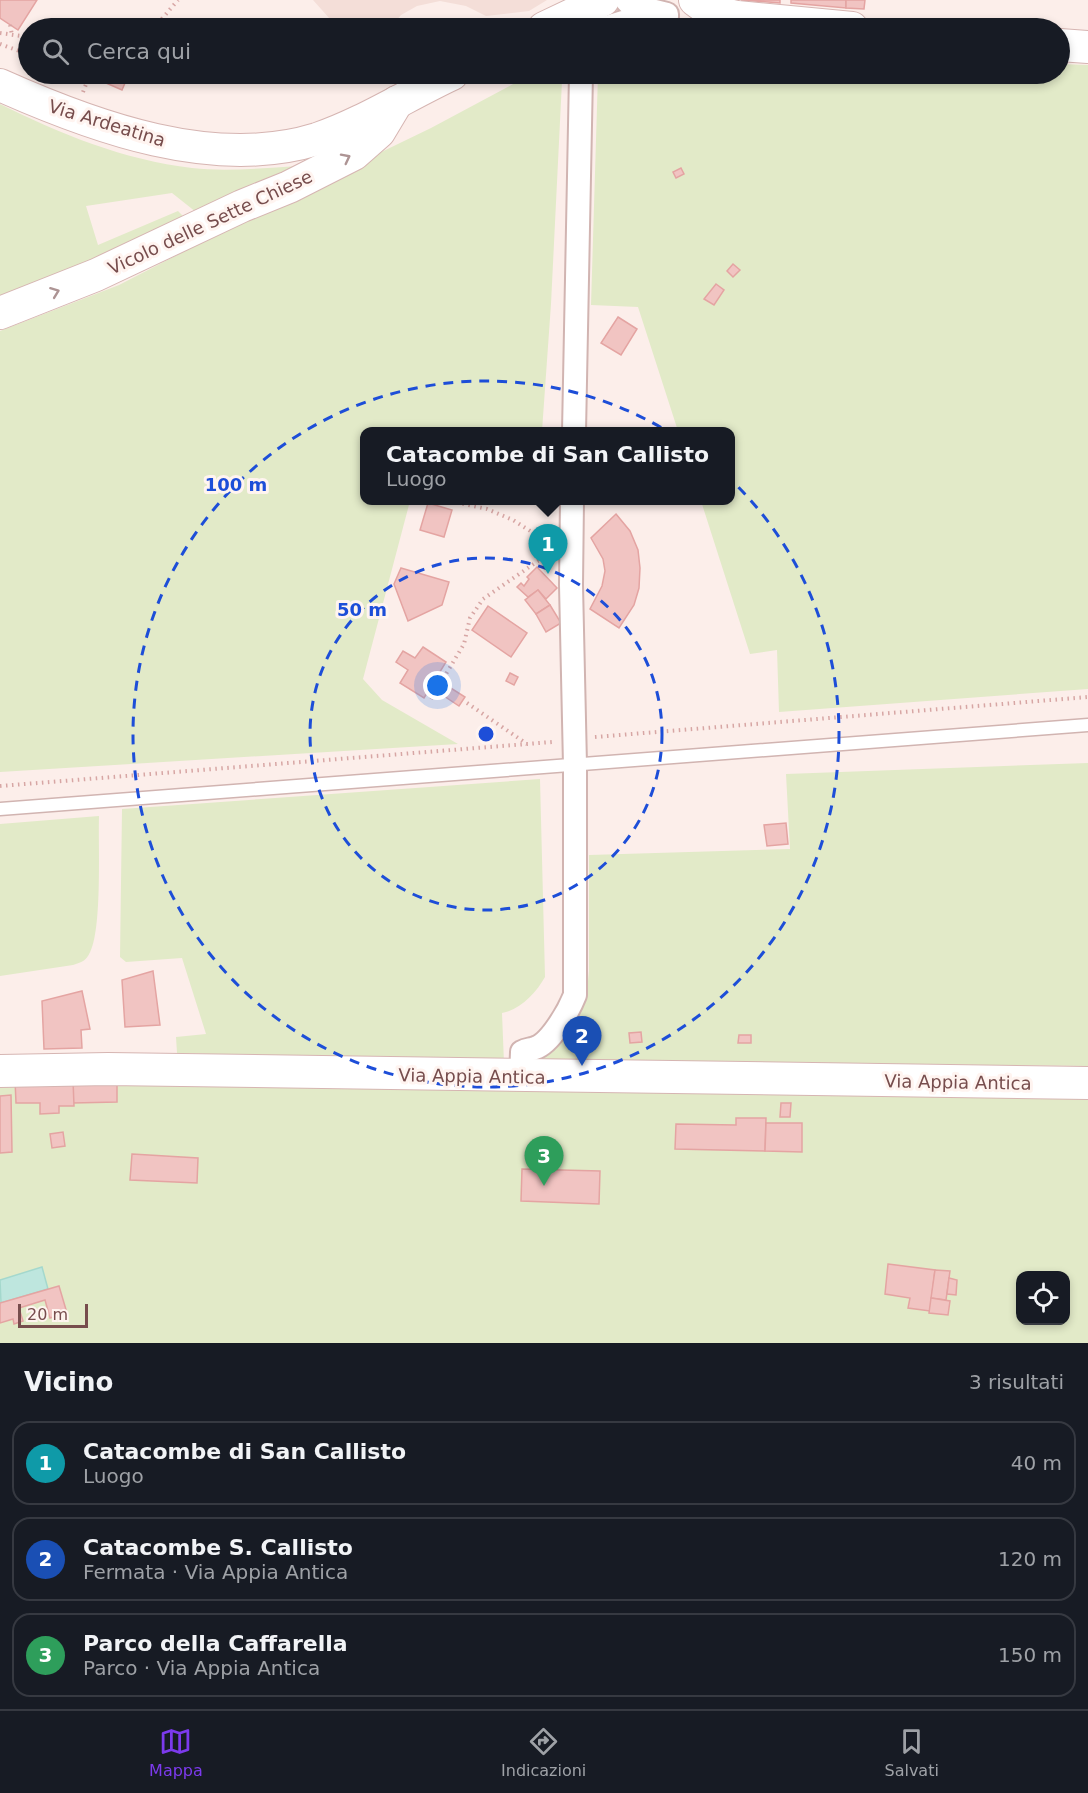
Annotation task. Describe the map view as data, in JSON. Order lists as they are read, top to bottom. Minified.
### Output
{"streets":{"street":["Via Ardeatina","Vicolo delle Sette Chiese","Via Appia Antica"]},"crossings":[["Via Ardeatina","Vicolo delle Sette Chiese"]],"one_way":["Vicolo delle Sette Chiese"],"scale_bar":"20 m","page":{"search":"Cerca qui","popup":["Catacombe di San Callisto","Luogo"],"pins":["1","2","3"],"scale":"20 m","heading":["Vicino","3 risultati"],"list":[{"mark":"1","name":"Catacombe di San Callisto","note":"Luogo","value":"40 m"},{"mark":"2","name":"Catacombe S. Callisto","note":"Fermata · Via Appia Antica","value":"120 m"},{"mark":"3","name":"Parco della Caffarella","note":"Parco · Via Appia Antica","value":"150 m"}],"nav":["Mappa","Indicazioni","Salvati"]},"rings":["100 m","50 m"]}
